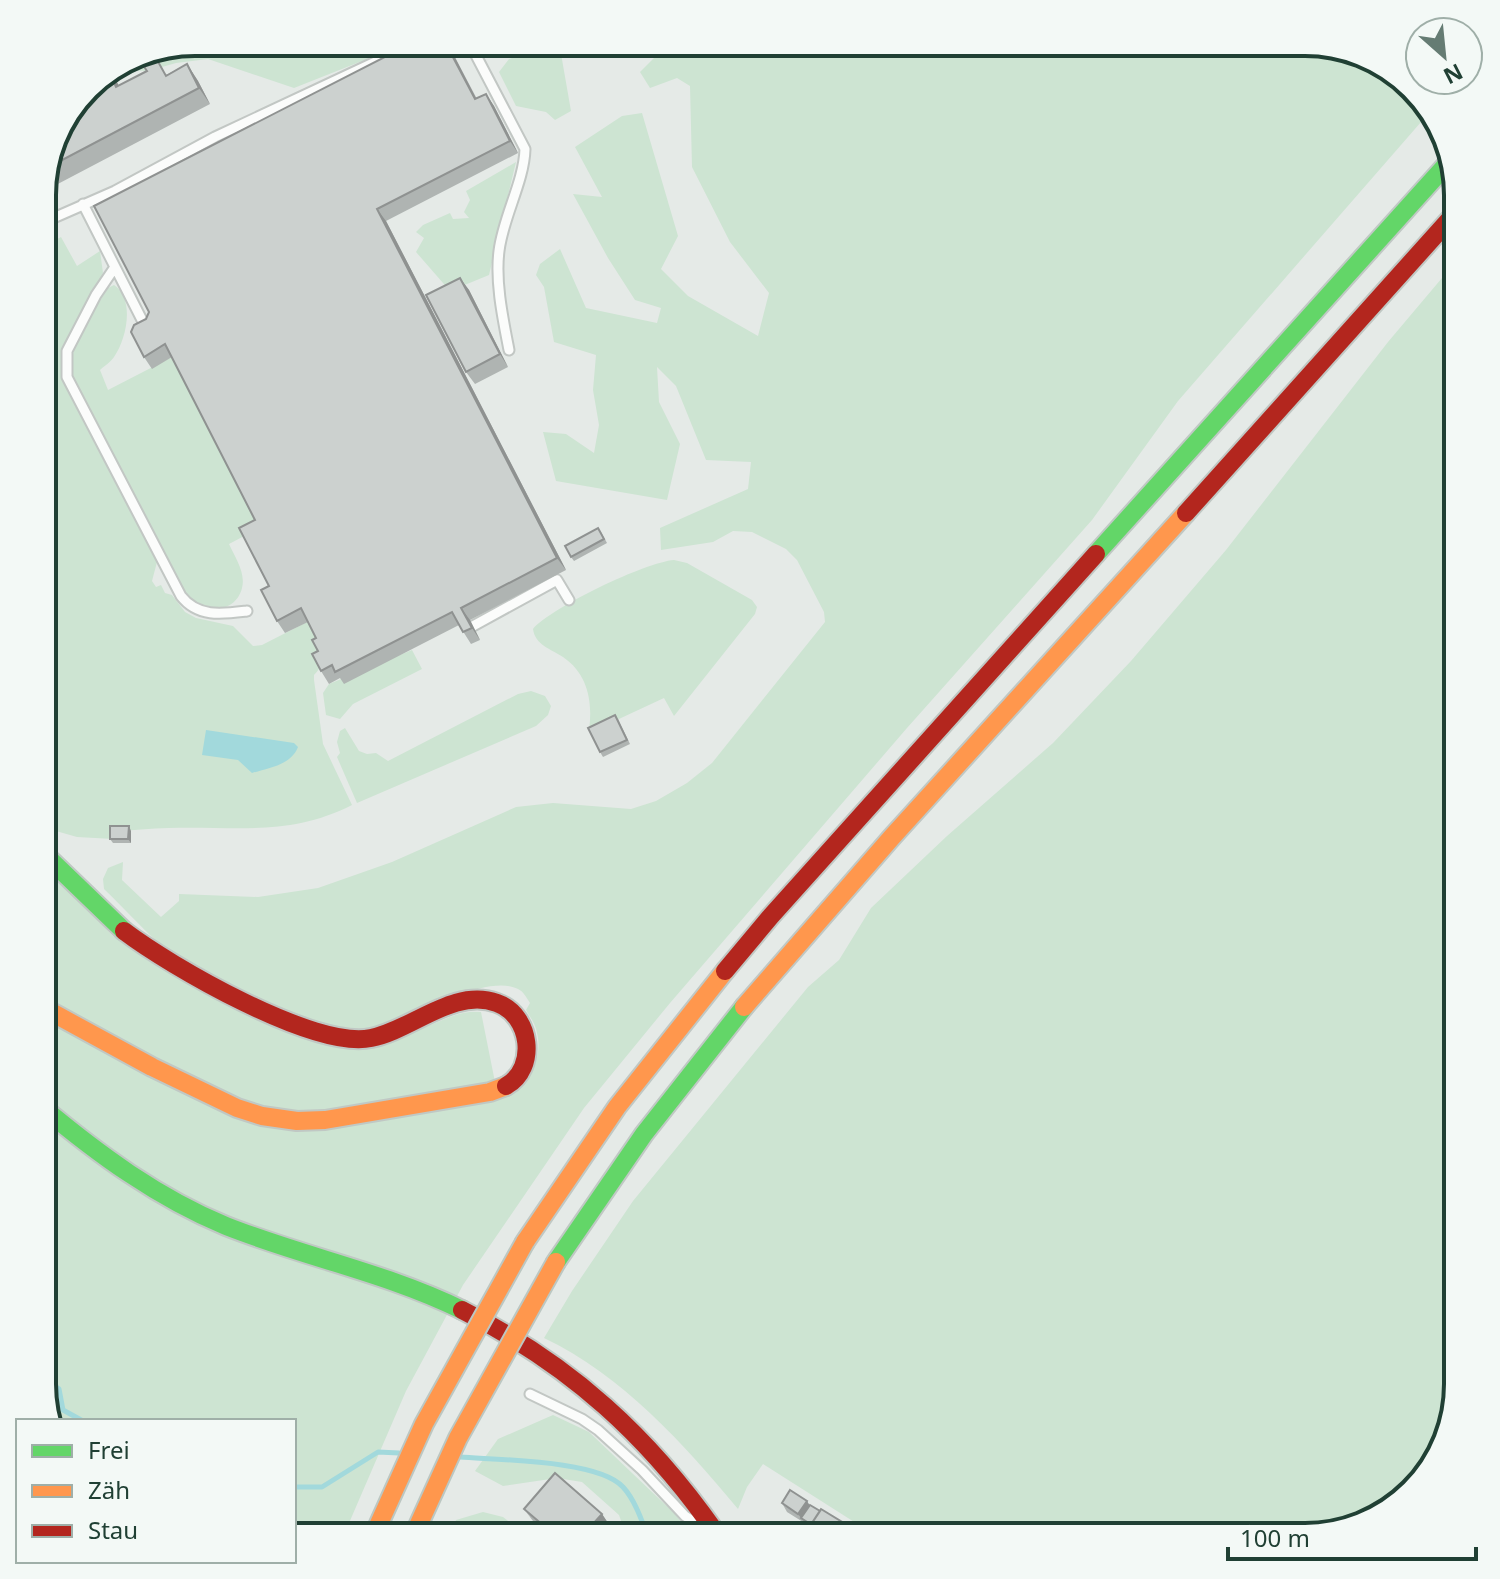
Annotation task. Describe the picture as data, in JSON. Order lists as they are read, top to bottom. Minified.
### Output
{"legend":["Frei","Zäh","Stau"],"scale_bar":"100 m","north":"bottom right"}
